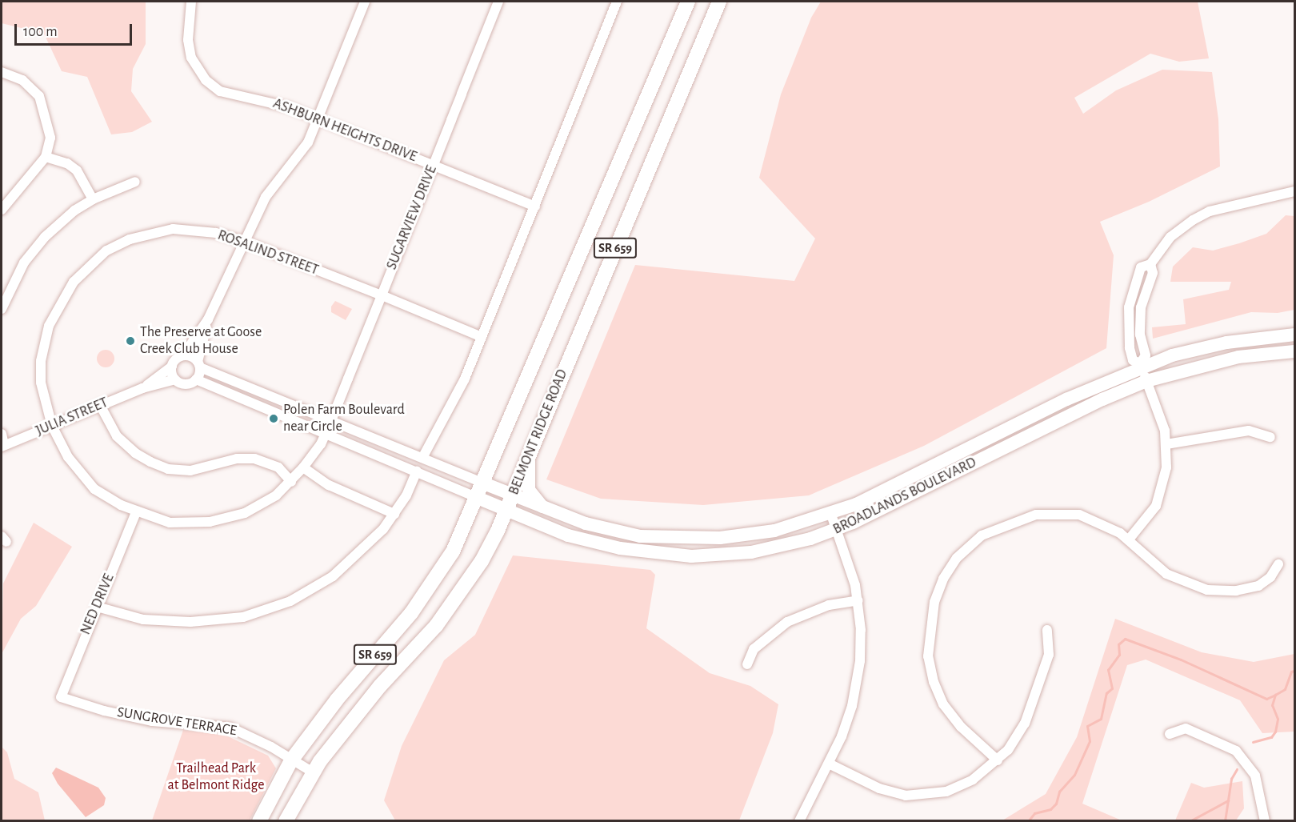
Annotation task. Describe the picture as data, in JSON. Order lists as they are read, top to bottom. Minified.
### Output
{"streets":{"main road":["SR 659","BELMONT RIDGE ROAD","BROADLANDS BOULEVARD"],"street":["ASHBURN HEIGHTS DRIVE","SUGARVIEW DRIVE","ROSALIND STREET","JULIA STREET","NED DRIVE","SUNGROVE TERRACE"]},"crossings":[["ASHBURN HEIGHTS DRIVE","SUGARVIEW DRIVE"],["SUGARVIEW DRIVE","ROSALIND STREET"],["ROSALIND STREET","JULIA STREET"],["ROSALIND STREET","NED DRIVE"],["BELMONT RIDGE ROAD","BROADLANDS BOULEVARD"],["BELMONT RIDGE ROAD","SUNGROVE TERRACE"],["NED DRIVE","SUNGROVE TERRACE"]],"parks":["Trailhead Park at Belmont Ridge"],"places":["The Preserve at Goose Creek Club House","Polen Farm Boulevard near Circle"],"scale_bar":"100 m"}
